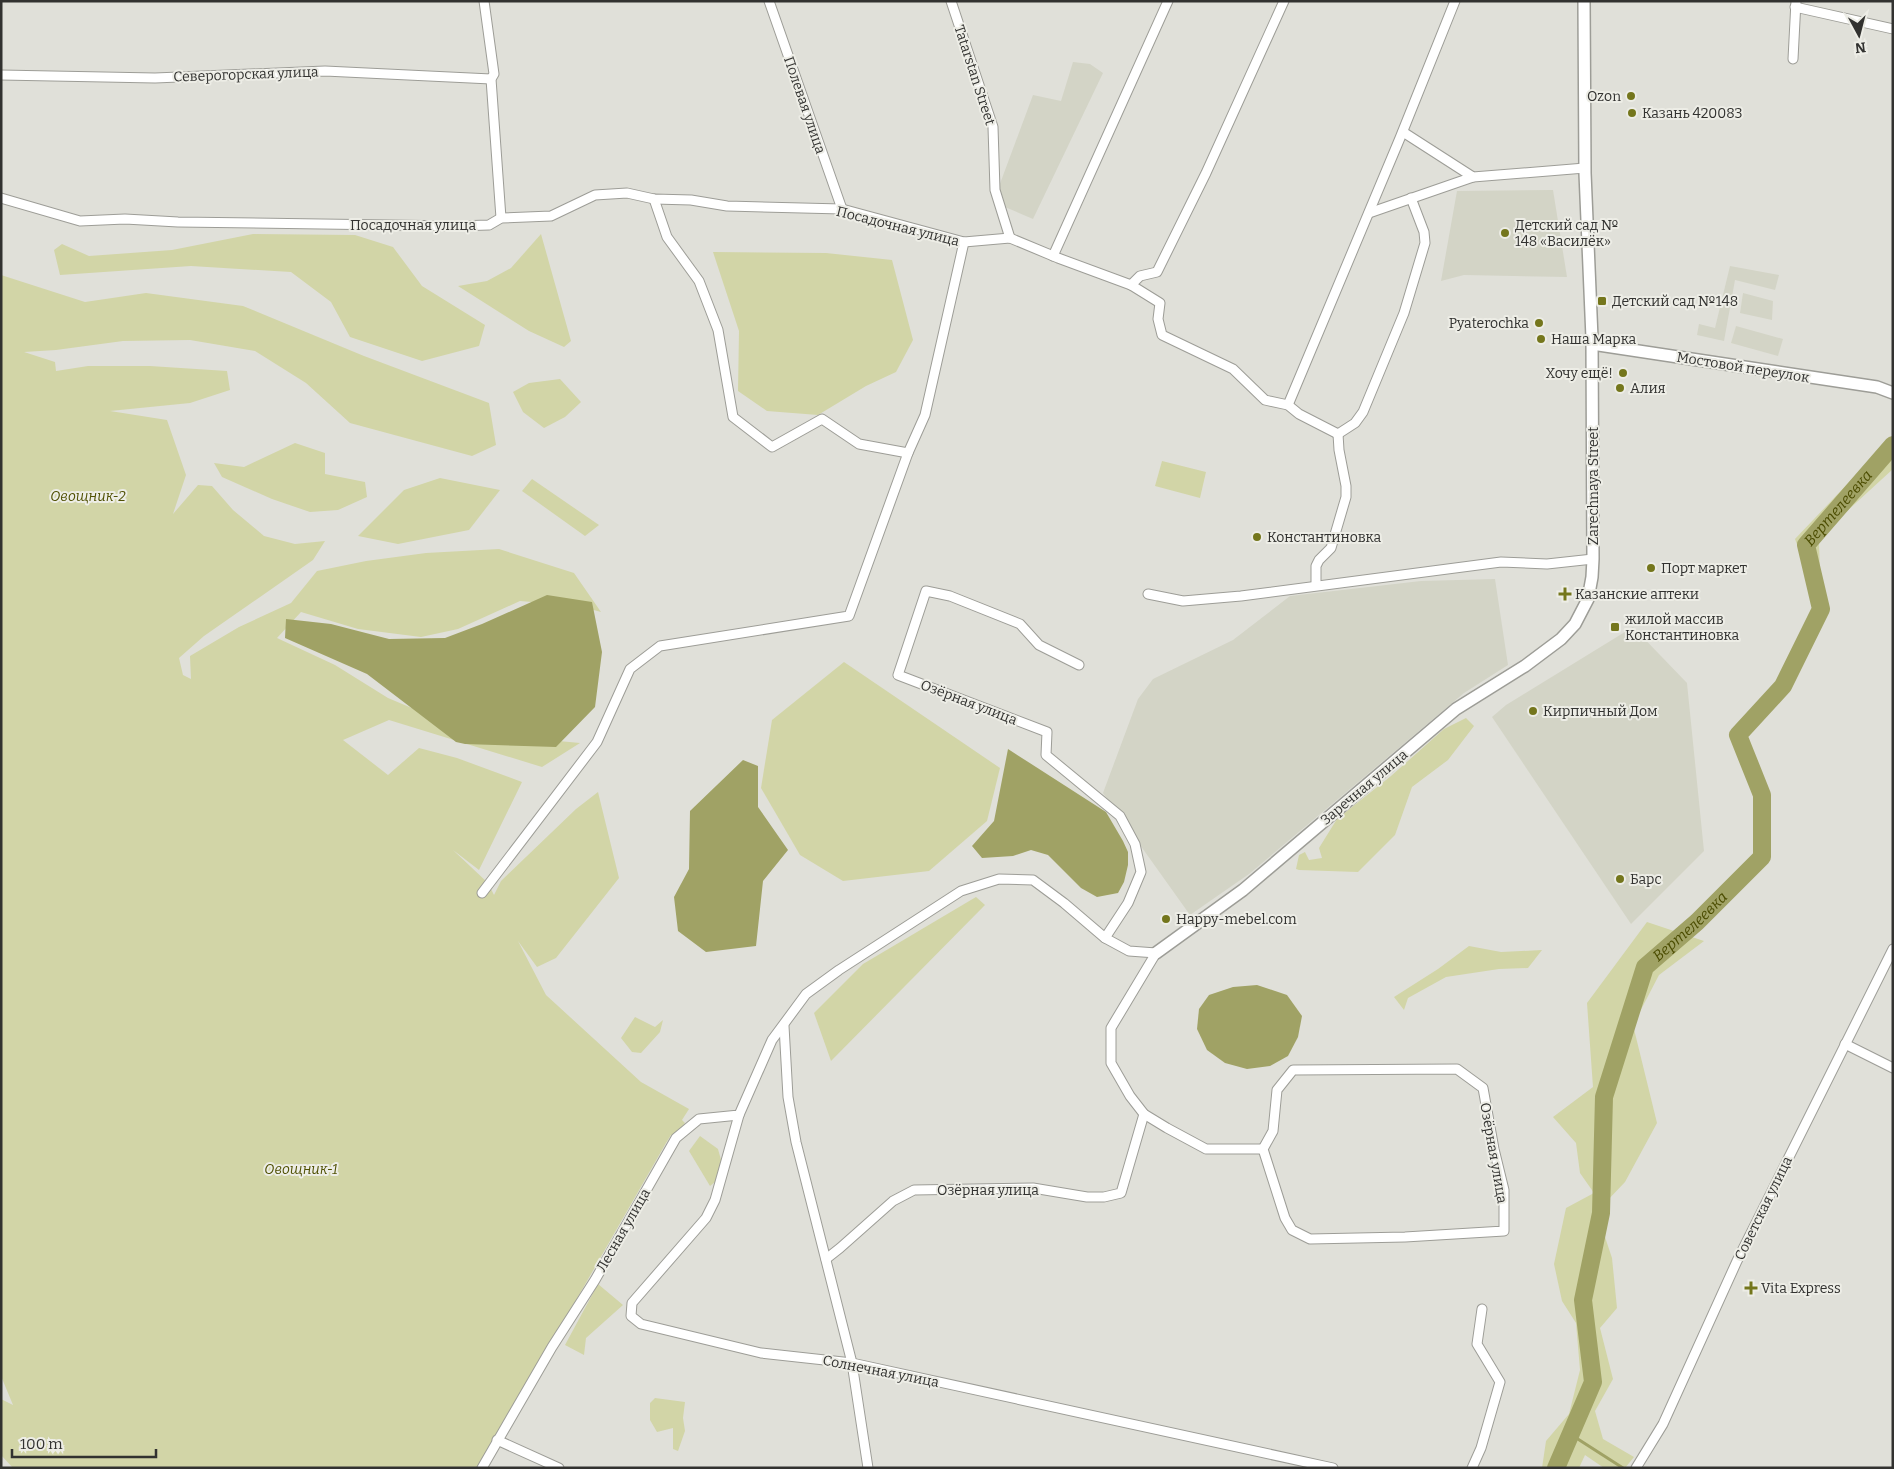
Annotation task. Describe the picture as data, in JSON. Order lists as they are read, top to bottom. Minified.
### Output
{"streets":{"street":["Северогорская улица","Tatarstan Street","Полевая улица","Посадочная улица","Мостовой переулок","Zarechnaya Street","Озёрная улица","Заречная улица","Советская улица","Лесная улица","Солнечная улица"]},"crossings":[["Tatarstan Street","Посадочная улица"],["Полевая улица","Посадочная улица"],["Мостовой переулок","Zarechnaya Street"],["Zarechnaya Street","Заречная улица"],["Лесная улица","Солнечная улица"]],"water":["Вертелеевка"],"parks":["Овощник-2","Овощник-1"],"places":{"other":["Ozon","Казань 420083","Детский сад № 148 «Василёк»","Pyaterochka","Наша Марка","Хочу ещё!","Алия","Константиновка","Порт маркет","Кирпичный Дом","Барс","Happy-mebel.com"],"transit":["Детский сад №148","жилой массив Константиновка"],"health":["Казанские аптеки","Vita Express"]},"scale_bar":"100 m","north":"bottom"}
